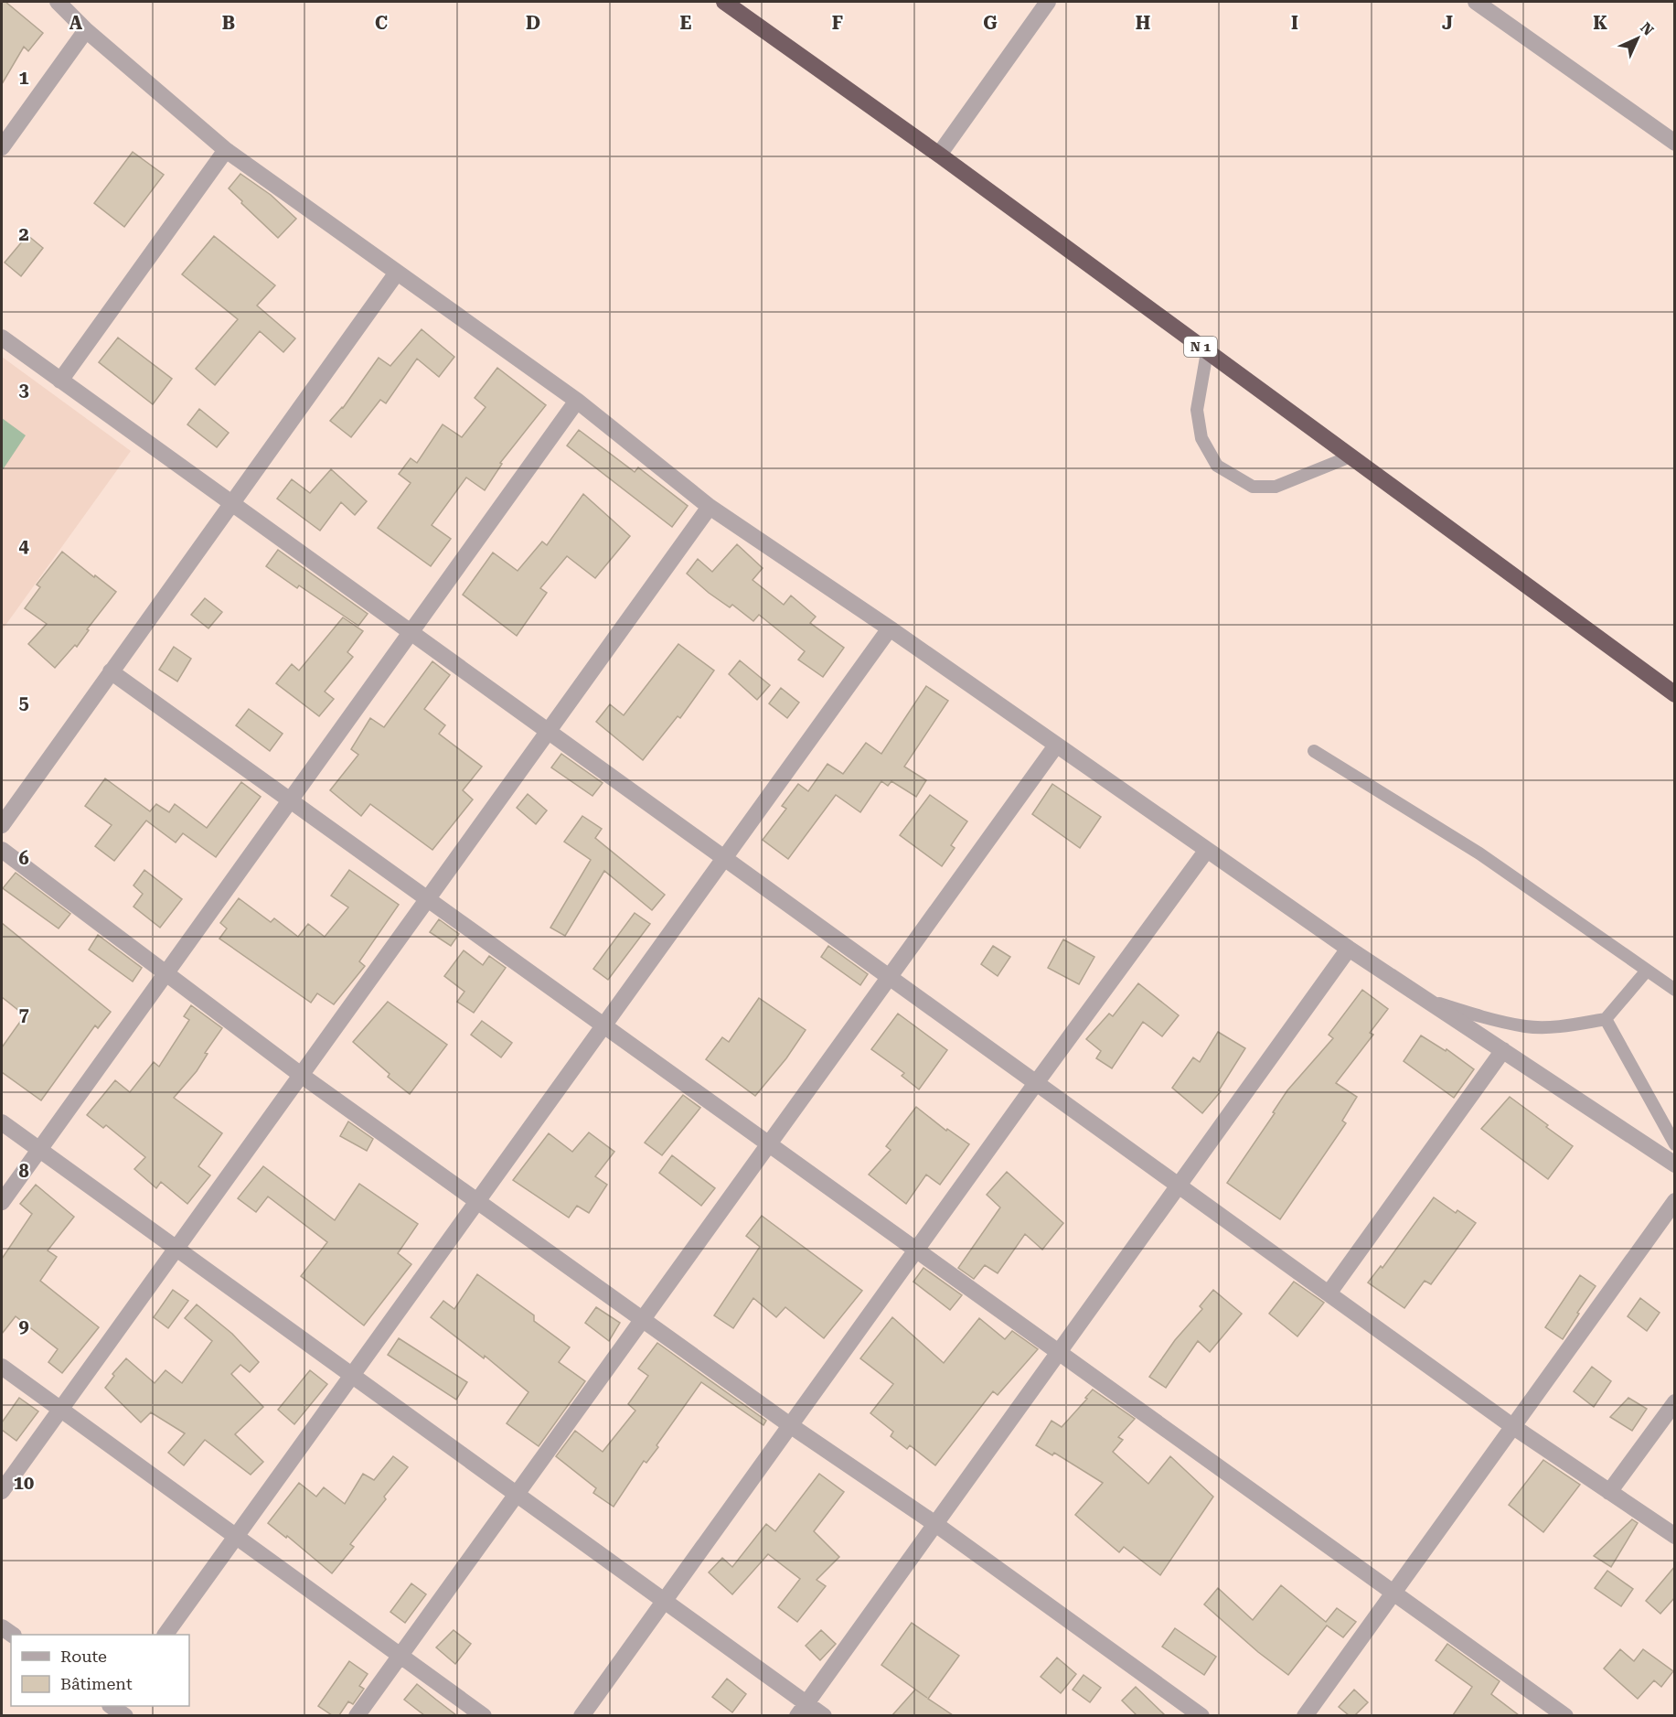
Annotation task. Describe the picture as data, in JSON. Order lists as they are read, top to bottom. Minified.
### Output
{"streets":{"highway":["N 1"]},"legend":["Route","Bâtiment"],"north":"top right","grid":{"columns":["A","B","C","D","E","F","G","H","I","J","K"],"rows":["1","2","3","4","5","6","7","8","9","10"]}}
